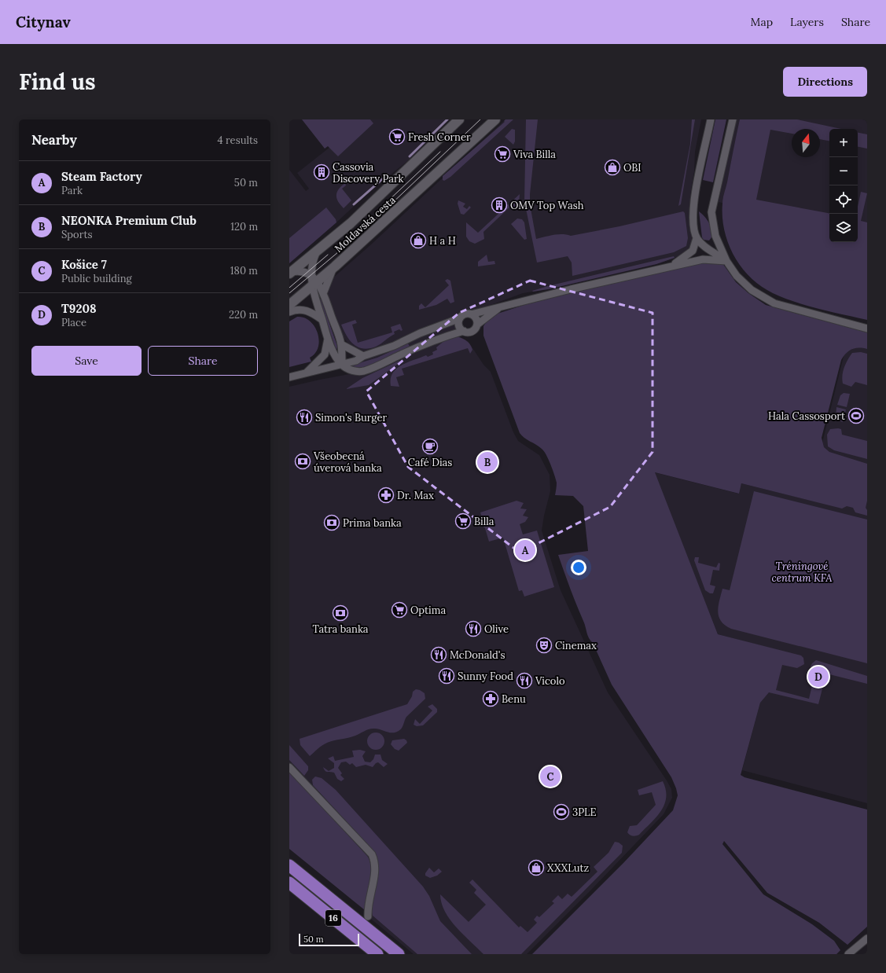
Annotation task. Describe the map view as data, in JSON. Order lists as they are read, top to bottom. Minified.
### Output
{"streets":{"highway":["16"],"street":["Moldavská cesta"]},"parks":["Tréningové centrum KFA"],"places":{"supermarket":["Fresh Corner","Viva Billa","Billa","Optima"],"shop":["OBI","H a H","XXXLutz"],"building":["Cassovia Discovery Park","OMV Top Wash"],"sports":["Hala Cassosport","3PLE"],"restaurant":["Simon's Burger","Olive","McDonald's","Sunny Food","Vicolo"],"cafe":["Café Dias"],"bank":["Všeobecná úverová banka","Prima banka","Tatra banka"],"pharmacy":["Dr. Max","Benu"],"theatre":["Cinemax"]},"scale_bar":"50 m","north":"top","page":{"header":"Citynav","nav":["Map","Layers","Share"],"buttons":["Directions",["Save","Share"]],"title":"Find us","heading":["Nearby","4 results"],"map_buttons":["+","−"],"list":[{"mark":"A","name":"Steam Factory","note":"Park","value":"50 m"},{"mark":"B","name":"NEONKA Premium Club","note":"Sports","value":"120 m"},{"mark":"C","name":"Košice 7","note":"Public building","value":"180 m"},{"mark":"D","name":"T9208","note":"Place","value":"220 m"}],"pins":["B","A","D","C"],"scale":"50 m"}}
